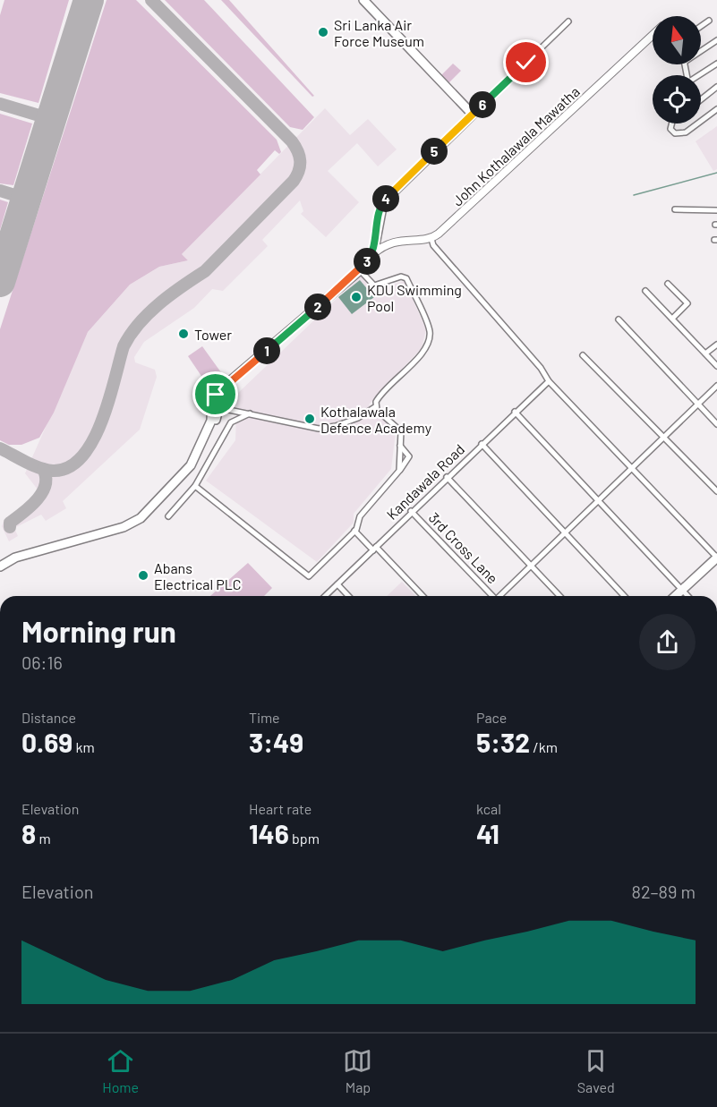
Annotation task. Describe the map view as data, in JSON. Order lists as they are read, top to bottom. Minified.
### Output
{"streets":{"street":["John Kothalawala Mawatha","Kandawala Road","3rd Cross Lane"]},"crossings":[["Kandawala Road","3rd Cross Lane"]],"places":["Sri Lanka Air Force Museum","KDU Swimming Pool","Tower","Kothalawala Defence Academy","Abans Electrical PLC"],"north":"top","page":{"pins":["6","5","4","3","2","1"],"heading":["Morning run","06:16"],"stats":[["Distance","0.69 km"],["Time","3:49"],["Pace","5:32 /km"],["Elevation","8 m"],["Heart rate","146 bpm"],["kcal","41"]],"chart":["Elevation","82–89 m"],"tabs":["Home","Map","Saved"]}}
